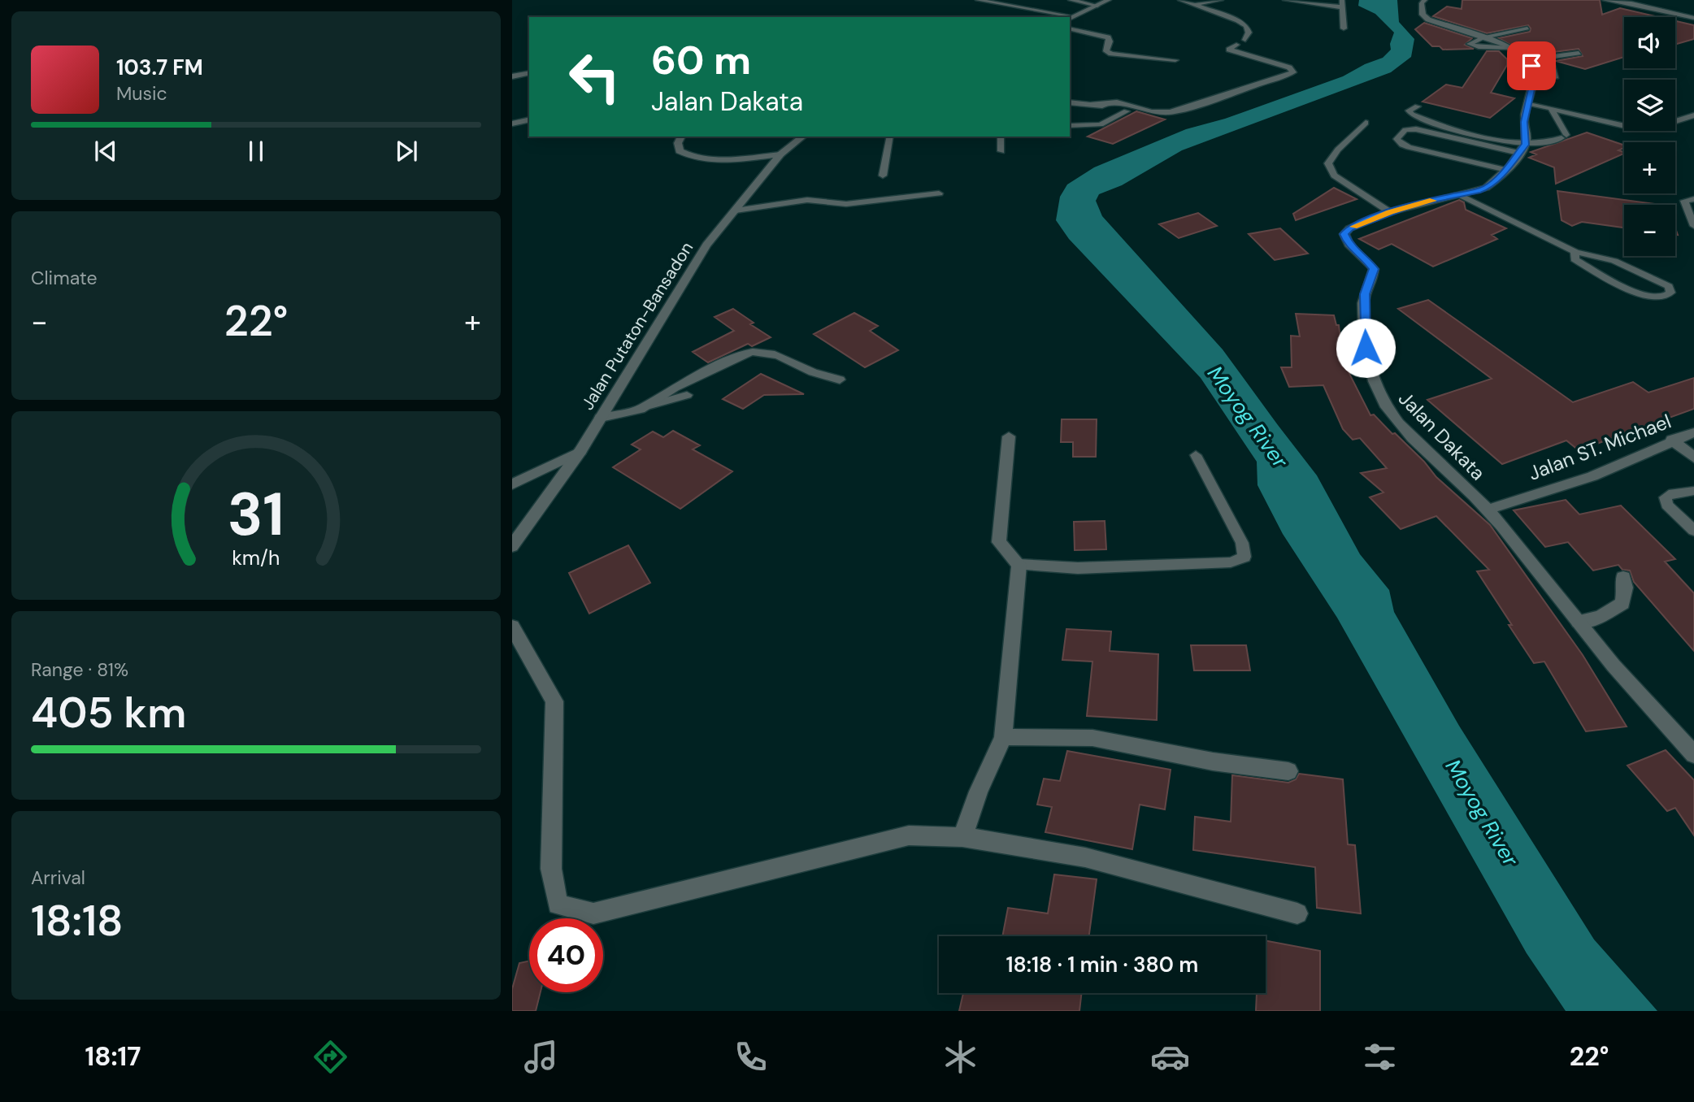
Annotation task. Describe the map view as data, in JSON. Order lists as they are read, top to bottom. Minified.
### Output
{"streets":{"street":["Jalan Putaton-Bansadon","Jalan Dakata","Jalan ST. Michael"]},"crossings":[["Jalan Dakata","Jalan ST. Michael"]],"water":["Moyog River"],"page":{"map_buttons":["+","−"],"turn":["60 m","Jalan Dakata"],"song":["103.7 FM","Music"],"tile":["Climate",["Range · 81%","405 km"],["Arrival","18:18"]],"heat":["−","22°","+"],"limit":"40","trip":"18:18 · 1 min · 380 m","tabs":["18:17","22°"],"gauge":["31","km/h"]}}
